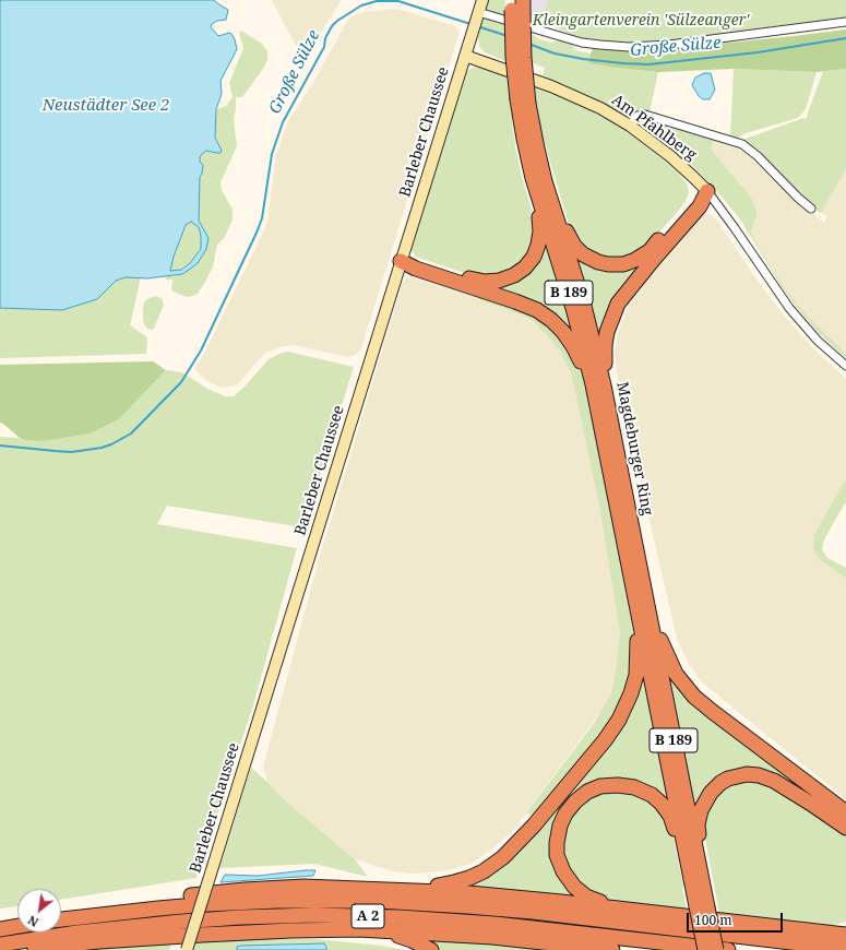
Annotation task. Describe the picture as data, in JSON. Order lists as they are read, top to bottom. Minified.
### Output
{"streets":{"highway":["B 189","Magdeburger Ring","A 2"],"street":["Am Pfahlberg","Barleber Chaussee"]},"crossings":[["Am Pfahlberg","Barleber Chaussee"],["B 189","Magdeburger Ring"]],"water":["Große Sülze","Neustädter See 2"],"parks":["Kleingartenverein 'Sülzeanger'"],"scale_bar":"100 m","north":"bottom left"}
